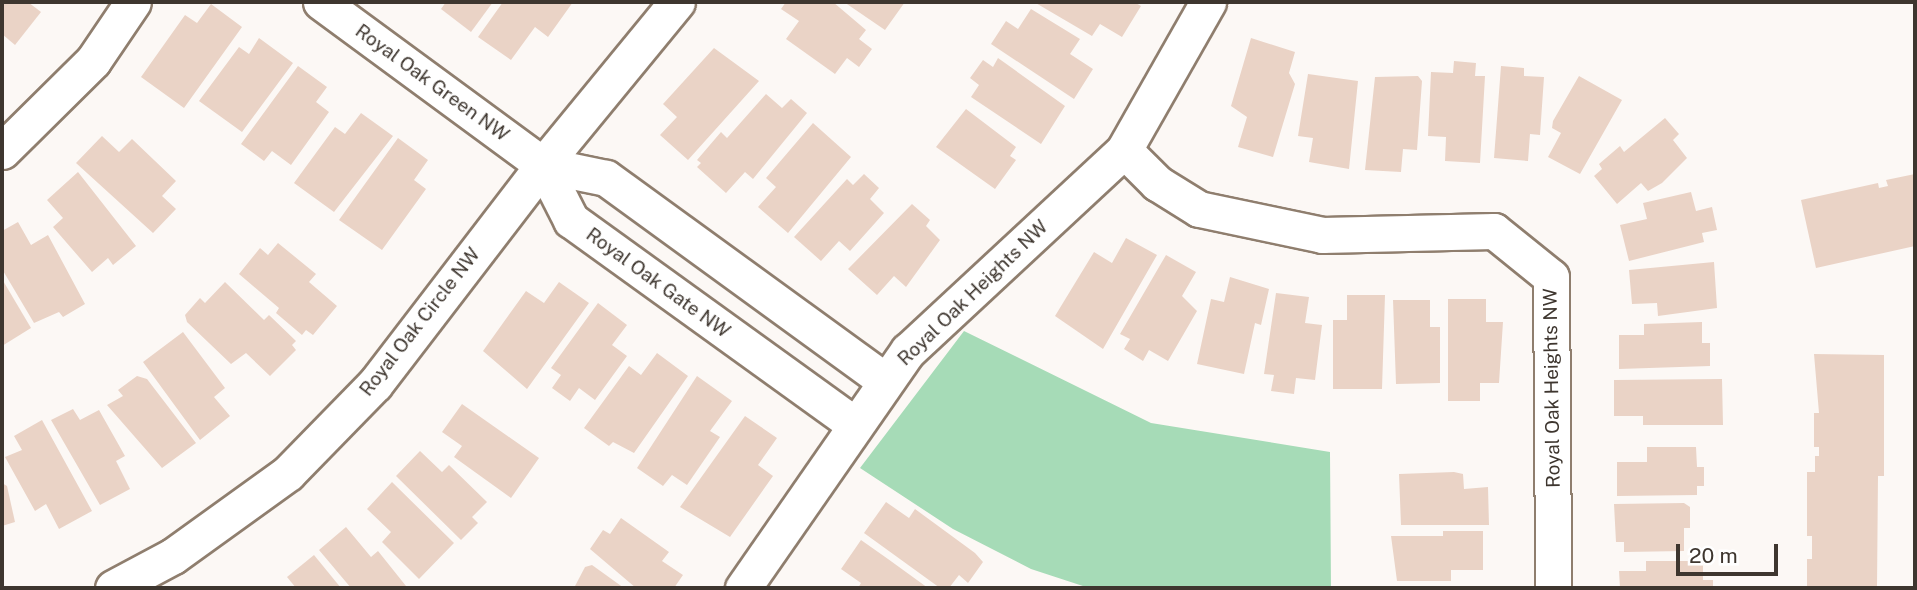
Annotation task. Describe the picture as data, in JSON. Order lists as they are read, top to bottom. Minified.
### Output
{"streets":{"street":["Royal Oak Green NW","Royal Oak Gate NW","Royal Oak Heights NW","Royal Oak Circle NW"]},"crossings":[["Royal Oak Green NW","Royal Oak Gate NW"],["Royal Oak Green NW","Royal Oak Circle NW"],["Royal Oak Gate NW","Royal Oak Heights NW"],["Royal Oak Gate NW","Royal Oak Circle NW"]],"scale_bar":"20 m"}
